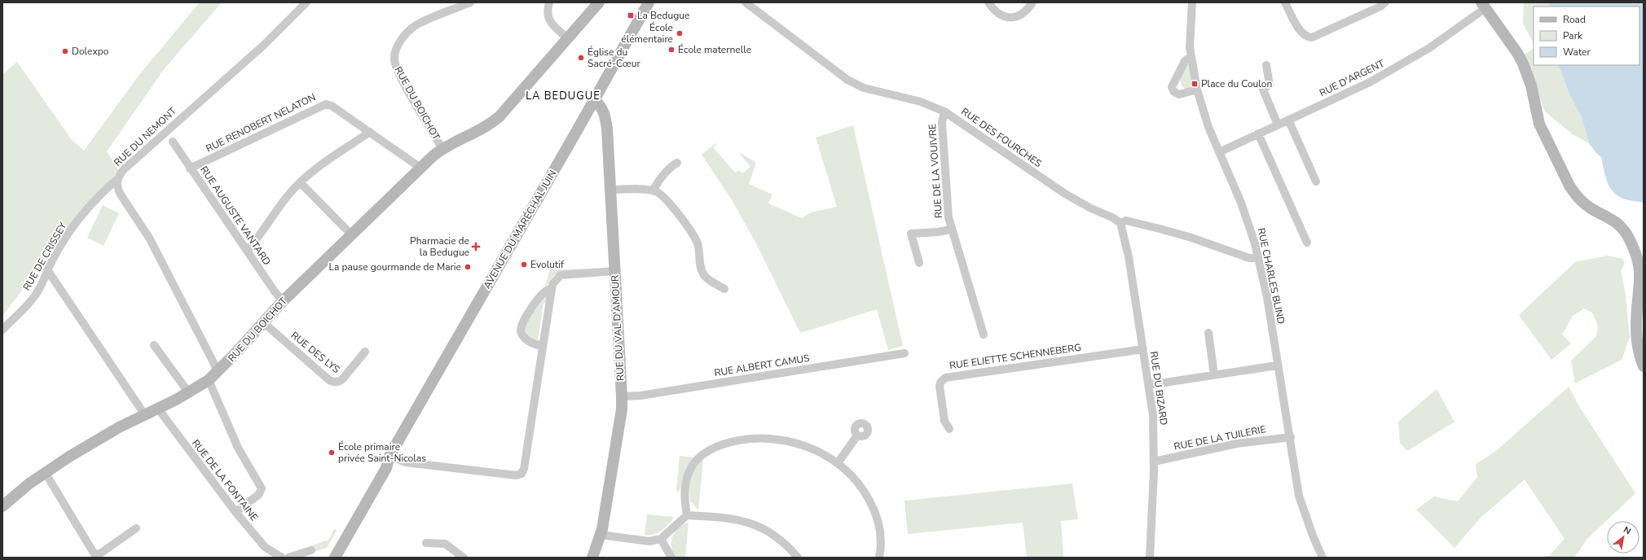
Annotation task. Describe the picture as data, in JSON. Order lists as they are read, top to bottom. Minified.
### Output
{"streets":{"street":["RUE D'ARGENT","RUE DU BOICHOT","RUE RENOBERT NELATON","RUE DU NEMONT","RUE DES FOURCHES","RUE DE LA VOUIVRE","RUE AUGUSTE VANTARD","AVENUE DU MARÉCHAL JUIN","RUE DE CRISSEY","RUE CHARLES BLIND","RUE DU VAL D'AMOUR","RUE DES LYS","RUE ELIETTE SCHENNEBERG","RUE ALBERT CAMUS","RUE DU BIZARD","RUE DE LA TUILERIE","RUE DE LA FONTAINE"]},"crossings":[["RUE D'ARGENT","RUE CHARLES BLIND"],["RUE DU BOICHOT","RUE RENOBERT NELATON"],["RUE DU BOICHOT","RUE DU NEMONT"],["RUE DU BOICHOT","RUE AUGUSTE VANTARD"],["RUE DU BOICHOT","RUE DES LYS"],["RUE DU BOICHOT","RUE DE LA FONTAINE"],["RUE RENOBERT NELATON","RUE AUGUSTE VANTARD"],["RUE DU NEMONT","RUE DE CRISSEY"],["RUE DES FOURCHES","RUE DE LA VOUIVRE"],["RUE DES FOURCHES","RUE CHARLES BLIND"],["RUE DES FOURCHES","RUE DU BIZARD"],["AVENUE DU MARÉCHAL JUIN","RUE DU VAL D'AMOUR"],["RUE CHARLES BLIND","RUE DE LA TUILERIE"],["RUE DU VAL D'AMOUR","RUE ALBERT CAMUS"],["RUE ELIETTE SCHENNEBERG","RUE DU BIZARD"],["RUE DU BIZARD","RUE DE LA TUILERIE"]],"districts":["LA BEDUGUE"],"places":{"transit":["La Bedugue","Place du Coulon"],"other":["École élémentaire","École maternelle","Dolexpo","Église du Sacré-Cœur","Evolutif","La pause gourmande de Marie","École primaire privée Saint-Nicolas"],"health":["Pharmacie de la Bedugue"]},"legend":["Road","Park","Water"],"north":"top right"}
